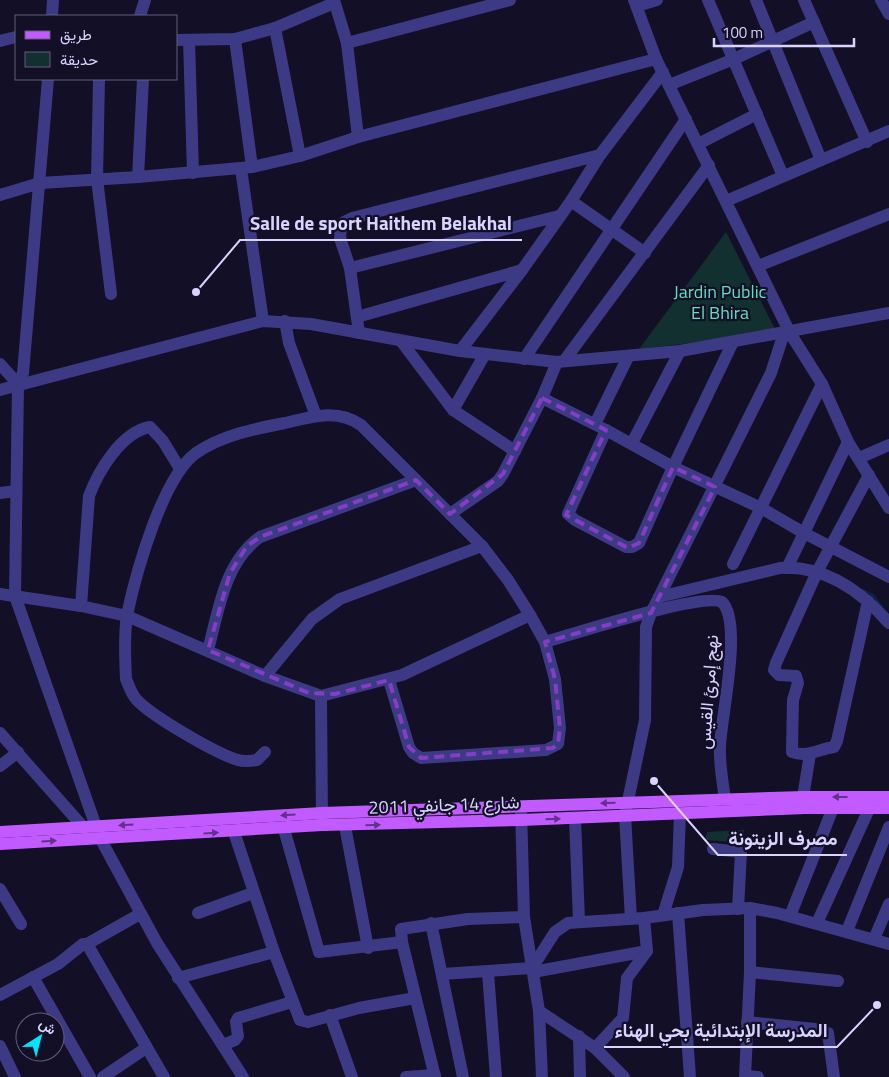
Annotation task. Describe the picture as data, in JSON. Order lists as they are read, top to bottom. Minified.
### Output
{"streets":{"main road":["شارع 14 جانفي 2011"],"street":["نهج إمرئ القيس"]},"crossings":[["نهج إمرئ القيس","شارع 14 جانفي 2011"]],"parks":["Jardin Public El Bhira"],"places":["Salle de sport Haithem Belakhal","مصرف الزيتونة","المدرسة الإبتدائية بحي الهناء"],"legend":["طريق","حديقة"],"scale_bar":"100 m","north":"top right"}
